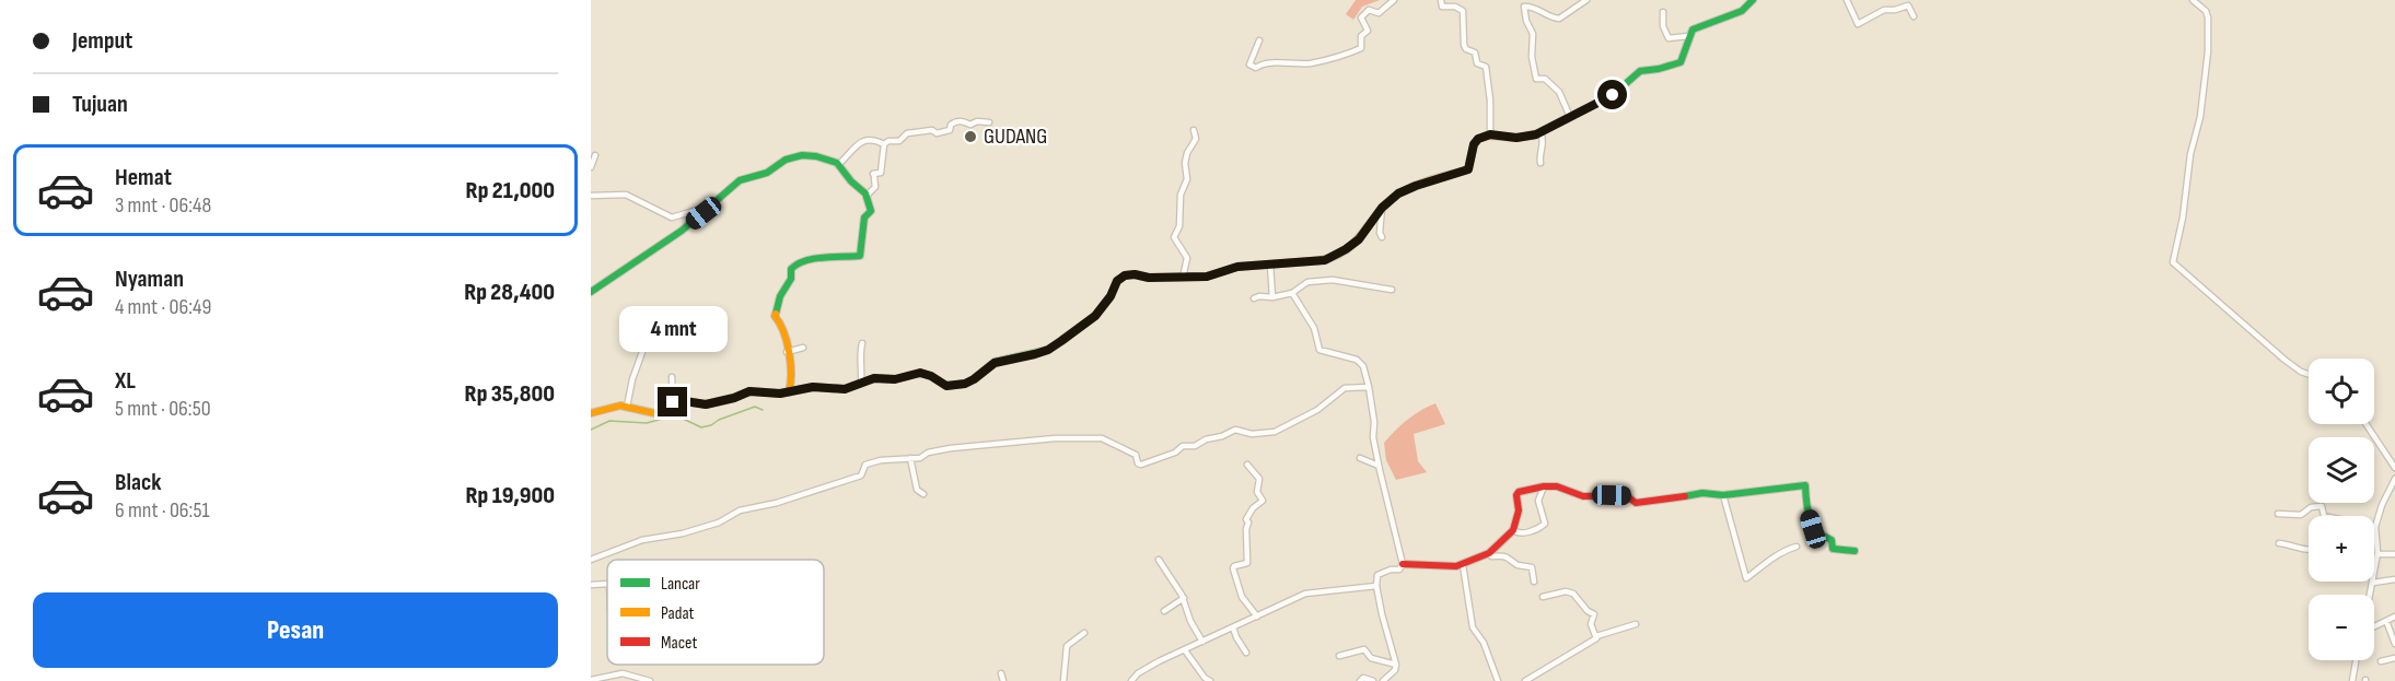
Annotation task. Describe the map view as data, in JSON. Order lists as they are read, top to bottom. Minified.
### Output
{"places":["GUDANG"],"legend":["Lancar","Padat","Macet"],"page":{"banner":["Jemput","Tujuan"],"list":[{"name":"Hemat","note":"3 mnt · 06:48","value":"Rp 21,000"},{"name":"Nyaman","note":"4 mnt · 06:49","value":"Rp 28,400"},{"name":"XL","note":"5 mnt · 06:50","value":"Rp 35,800"},{"name":"Black","note":"6 mnt · 06:51","value":"Rp 19,900"}],"bubble":"4 mnt","map_buttons":["+","−"],"buttons":"Pesan"}}
